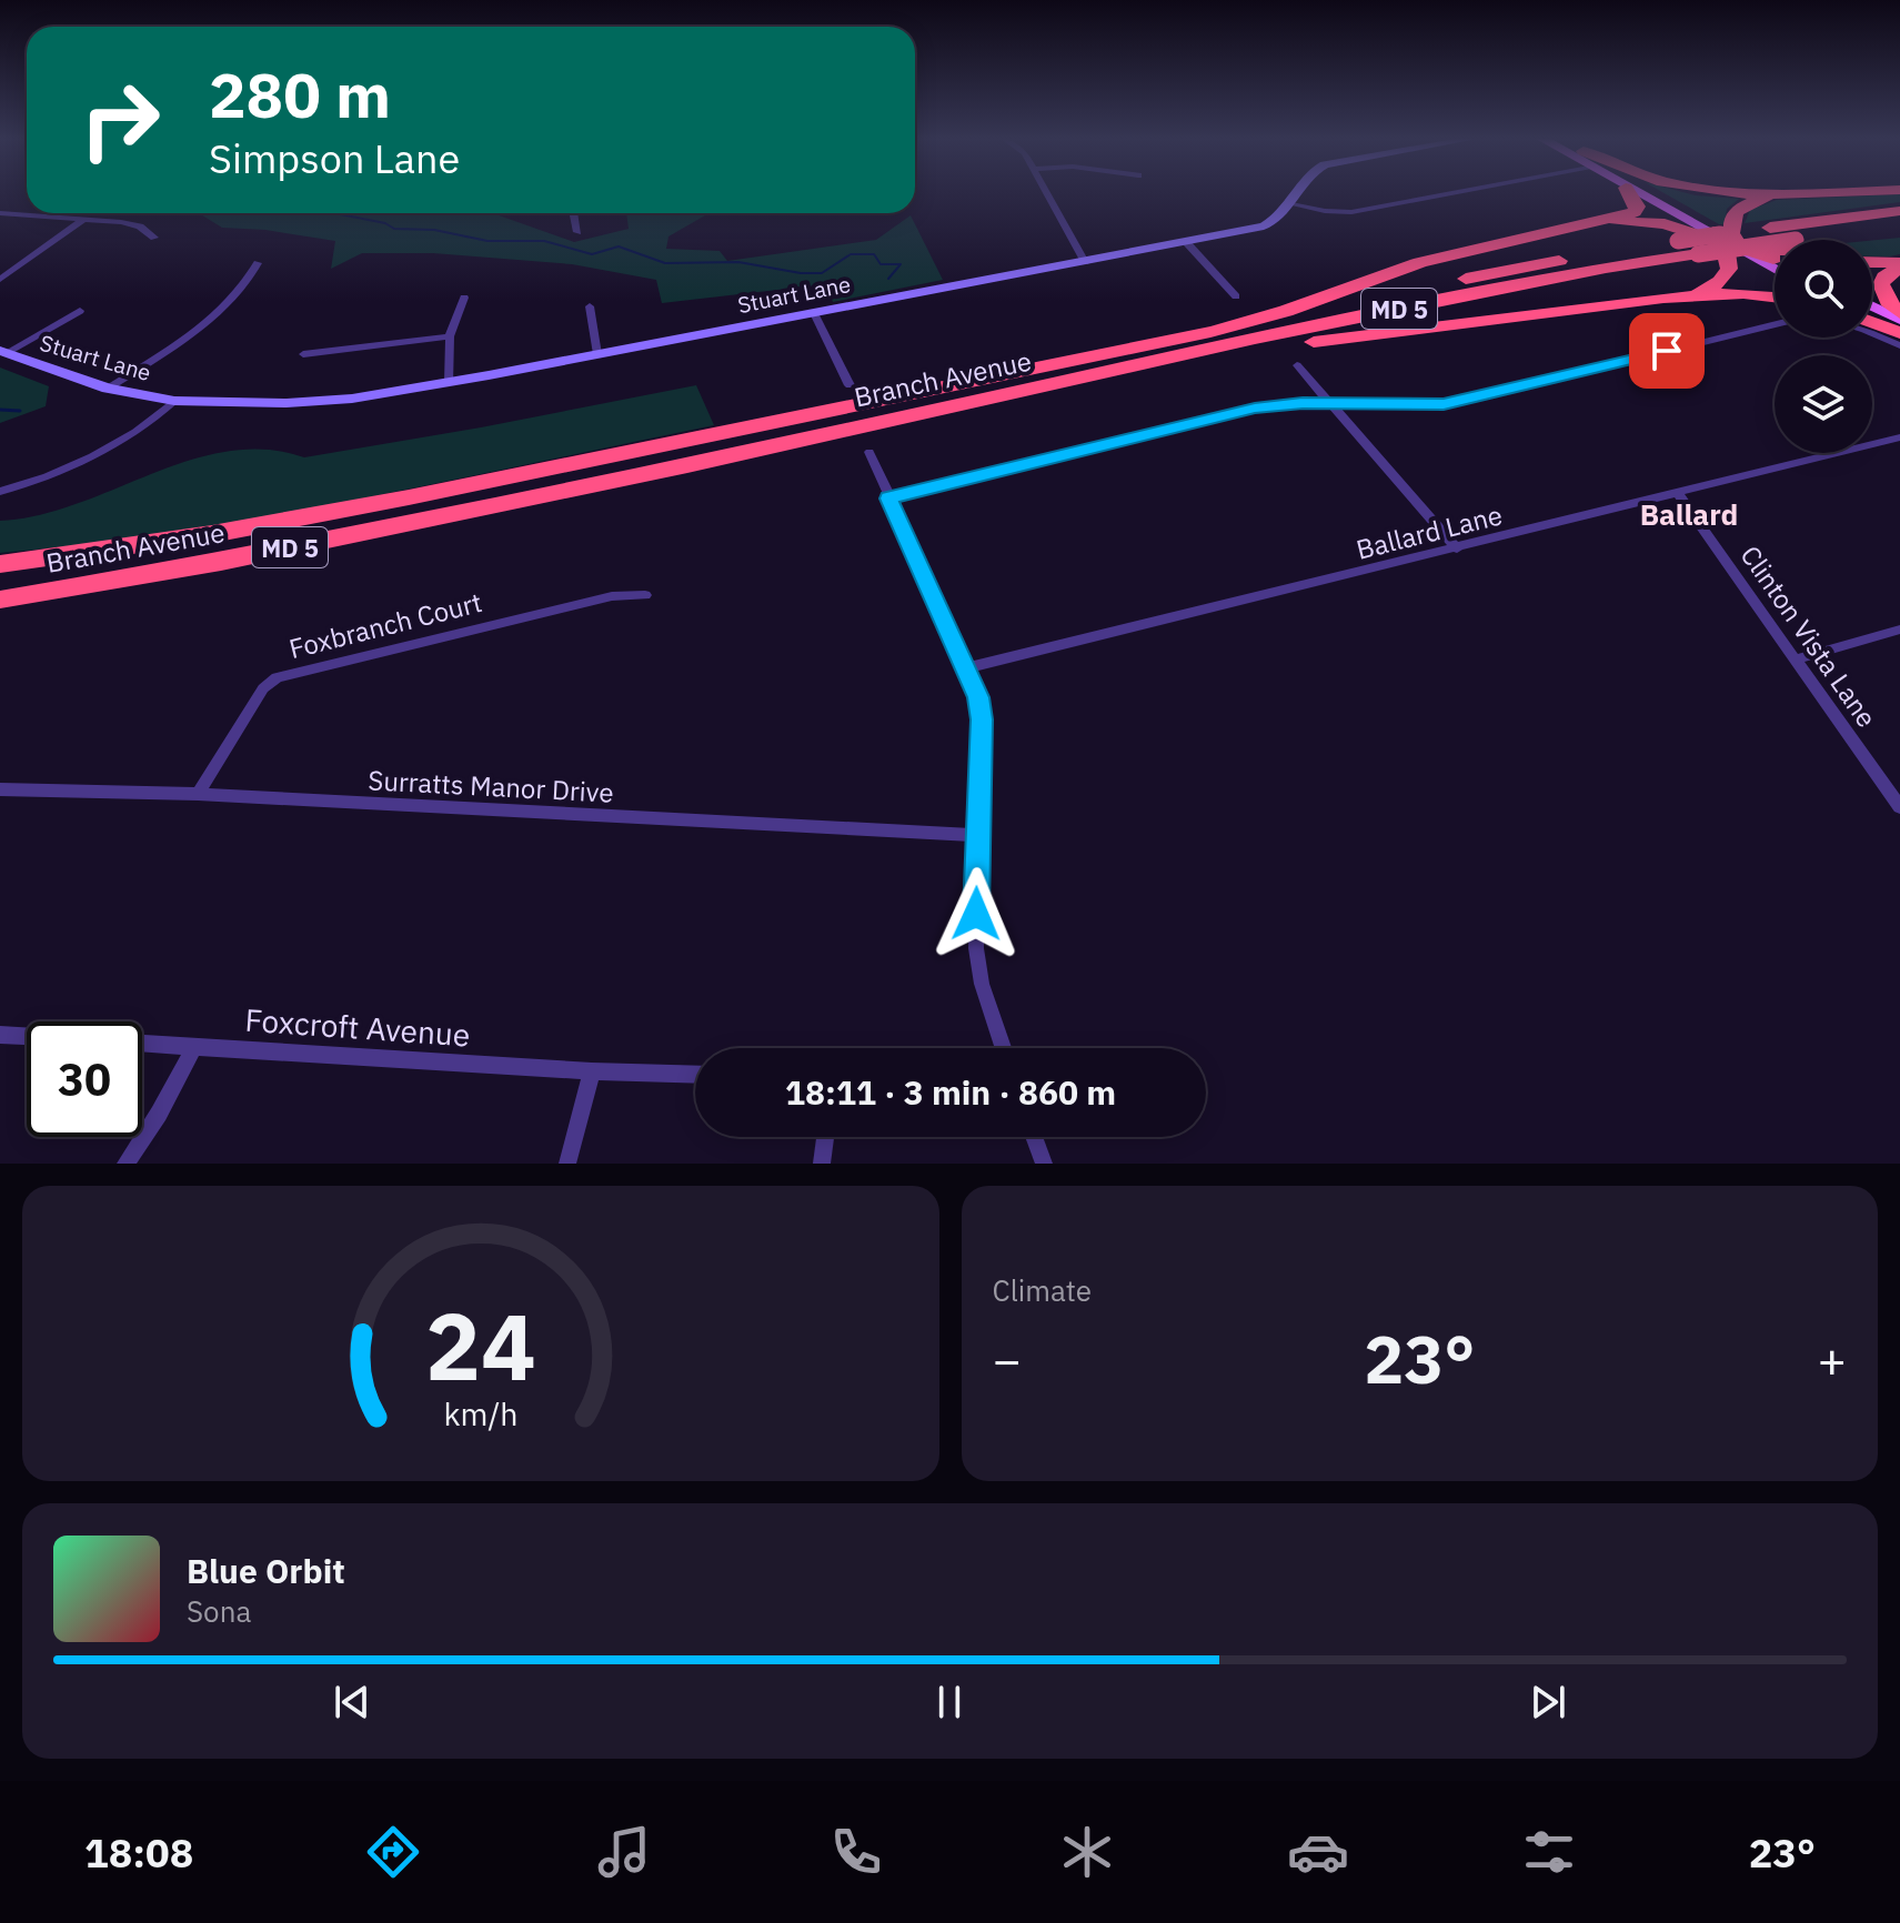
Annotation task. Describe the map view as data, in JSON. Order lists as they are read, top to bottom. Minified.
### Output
{"streets":{"highway":["MD 5","Branch Avenue"],"street":["Stuart Lane","Ballard Lane","Foxbranch Court","Clinton Vista Lane","Surratts Manor Drive","Foxcroft Avenue"]},"crossings":[["Ballard Lane","Clinton Vista Lane"],["Foxbranch Court","Surratts Manor Drive"]],"districts":["Ballard"],"page":{"turn":["280 m","Simpson Lane"],"limit":"30","trip":"18:11 · 3 min · 860 m","tile":"Climate","heat":["−","23°","+"],"song":["Blue Orbit","Sona"],"tabs":["18:08","23°"],"gauge":["24","km/h"]}}
